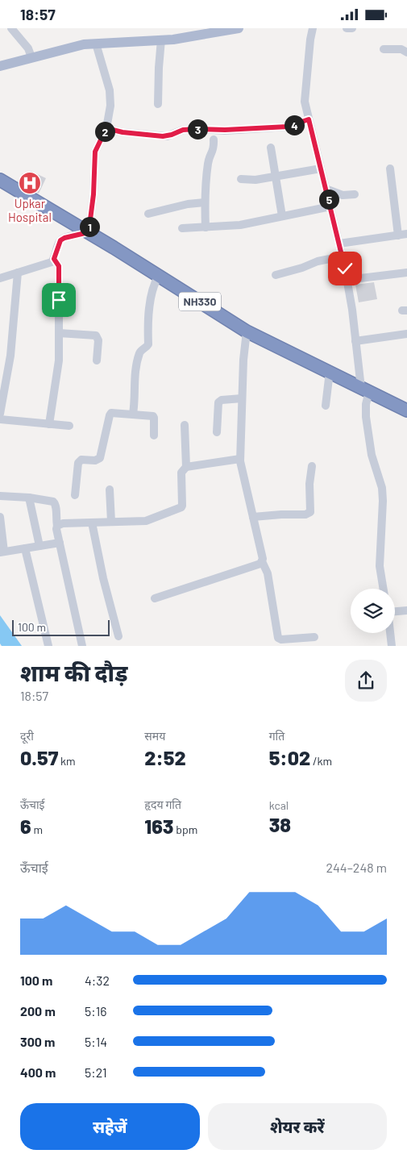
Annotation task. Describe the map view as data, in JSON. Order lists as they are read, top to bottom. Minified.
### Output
{"streets":{"highway":["NH330"]},"places":{"hospital":["Upkar Hospital"]},"scale_bar":"100 m","page":{"status":"18:57","pins":["4","3","2","5","1"],"scale":"100 m","heading":["शाम की दौड़","18:57"],"stats":[["दूरी","0.57 km"],["समय","2:52"],["गति","5:02 /km"],["ऊँचाई","6 m"],["हृदय गति","163 bpm"],["kcal","38"]],"chart":["ऊँचाई","244–248 m"],"list":[{"name":"100 m","note":"4:32"},{"name":"200 m","note":"5:16"},{"name":"300 m","note":"5:14"},{"name":"400 m","note":"5:21"}],"buttons":["सहेजें","शेयर करें"]}}
